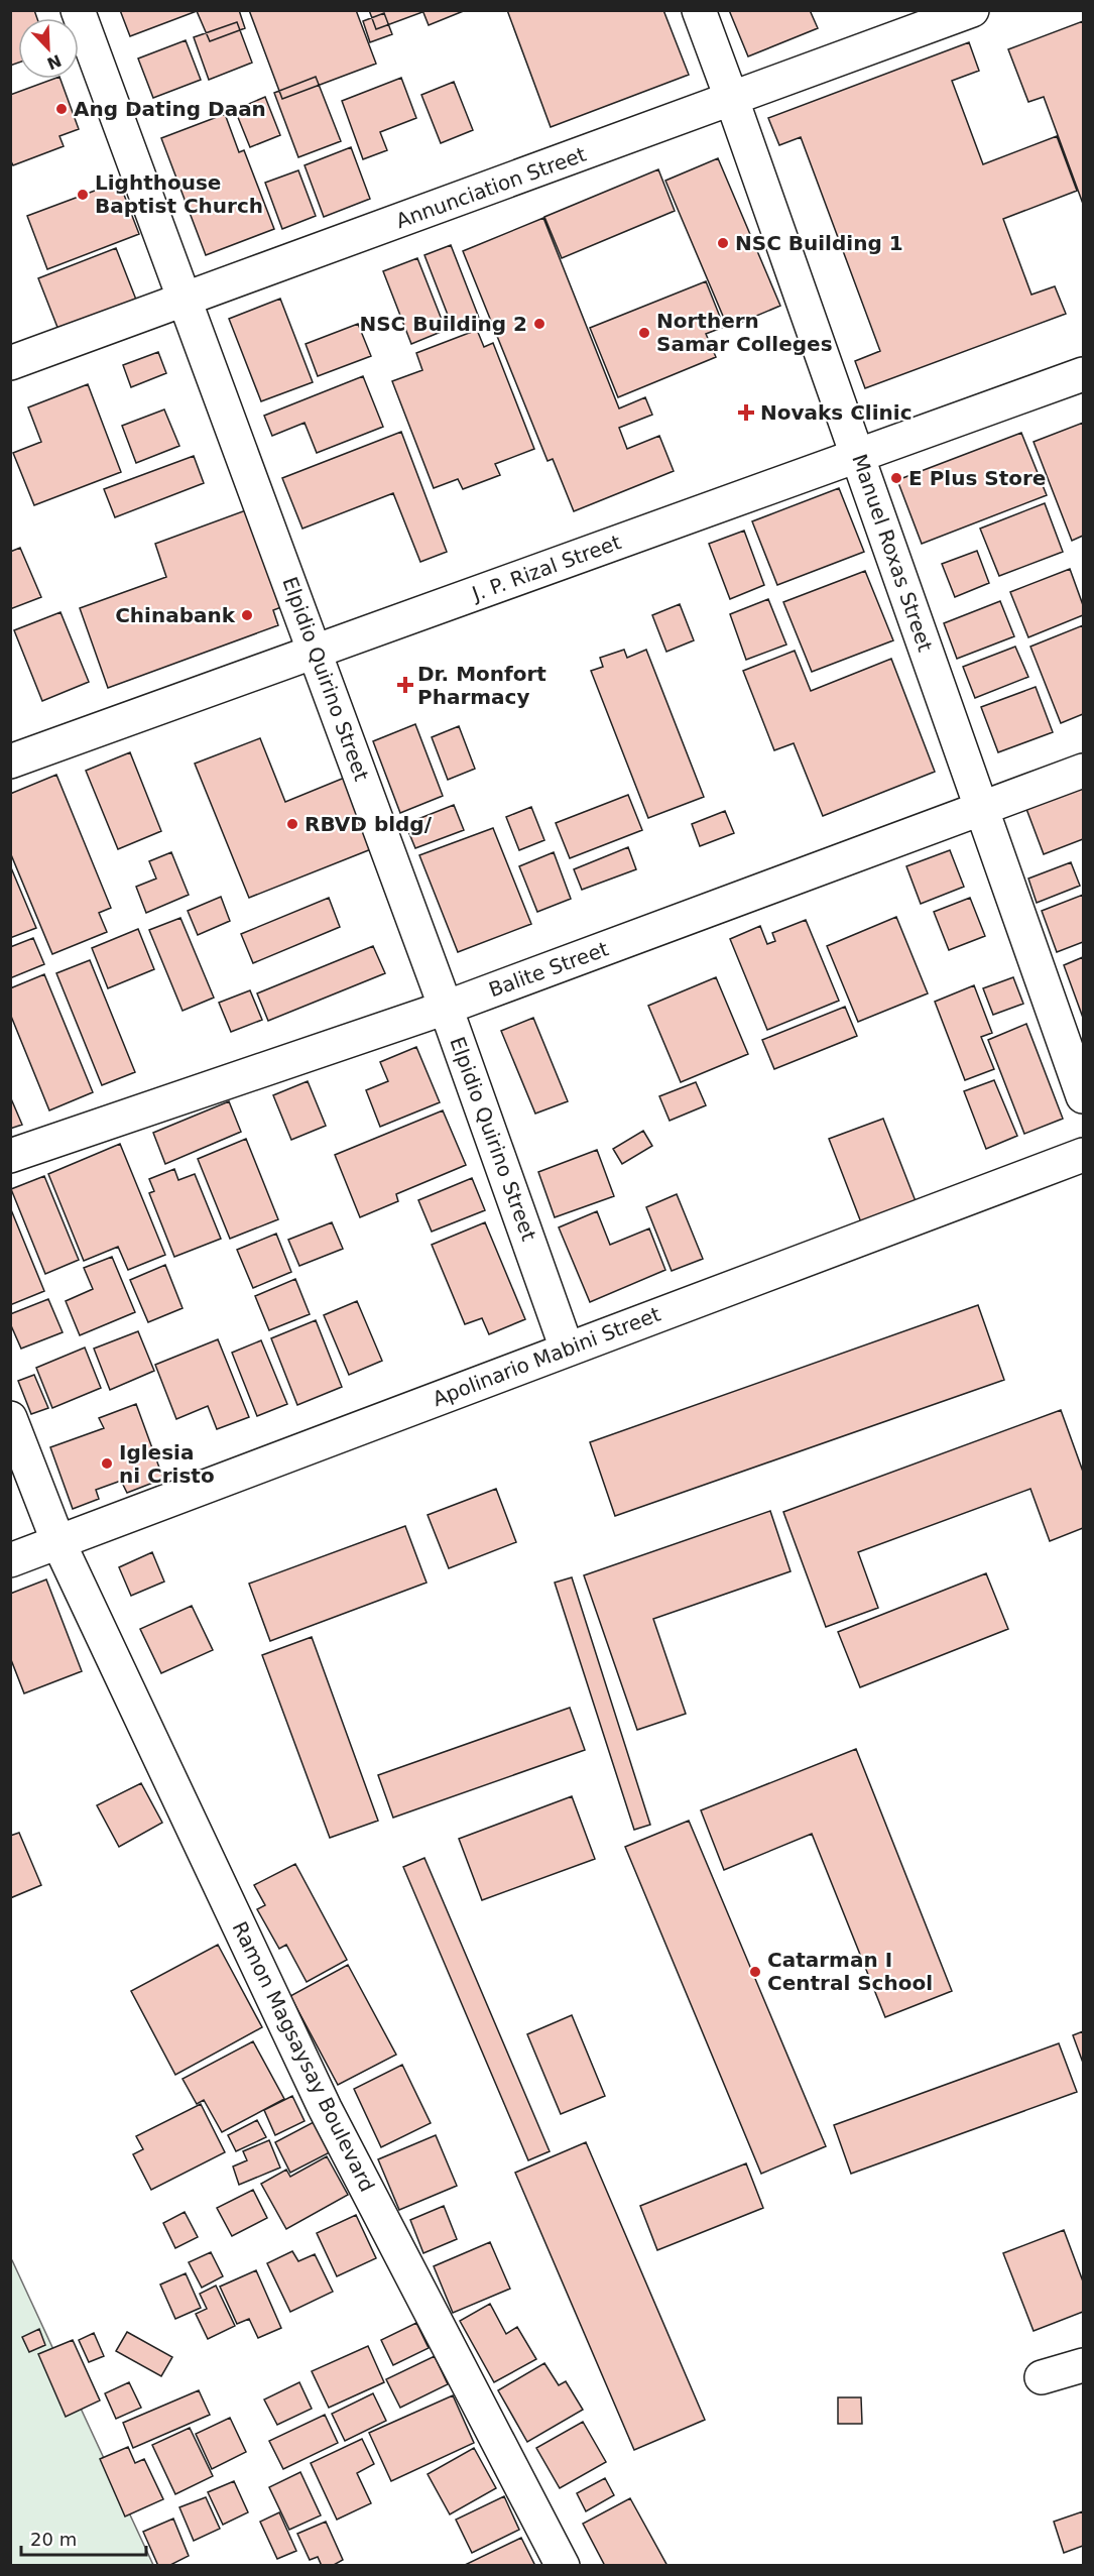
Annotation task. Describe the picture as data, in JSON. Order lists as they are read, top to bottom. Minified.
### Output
{"streets":{"street":["Annunciation Street","Manuel Roxas Street","J. P. Rizal Street","Elpidio Quirino Street","Balite Street","Apolinario Mabini Street","Ramon Magsaysay Boulevard"]},"crossings":[["Annunciation Street","Manuel Roxas Street"],["Annunciation Street","Elpidio Quirino Street"],["Manuel Roxas Street","J. P. Rizal Street"],["Manuel Roxas Street","Balite Street"],["J. P. Rizal Street","Elpidio Quirino Street"],["Elpidio Quirino Street","Balite Street"],["Elpidio Quirino Street","Apolinario Mabini Street"],["Apolinario Mabini Street","Ramon Magsaysay Boulevard"]],"places":{"other":["Ang Dating Daan","Lighthouse Baptist Church","NSC Building 1","NSC Building 2","Northern Samar Colleges","E Plus Store","Chinabank","RBVD bldg/","Iglesia ni Cristo","Catarman I Central School"],"health":["Novaks Clinic","Dr. Monfort Pharmacy"]},"scale_bar":"20 m","north":"bottom right"}
